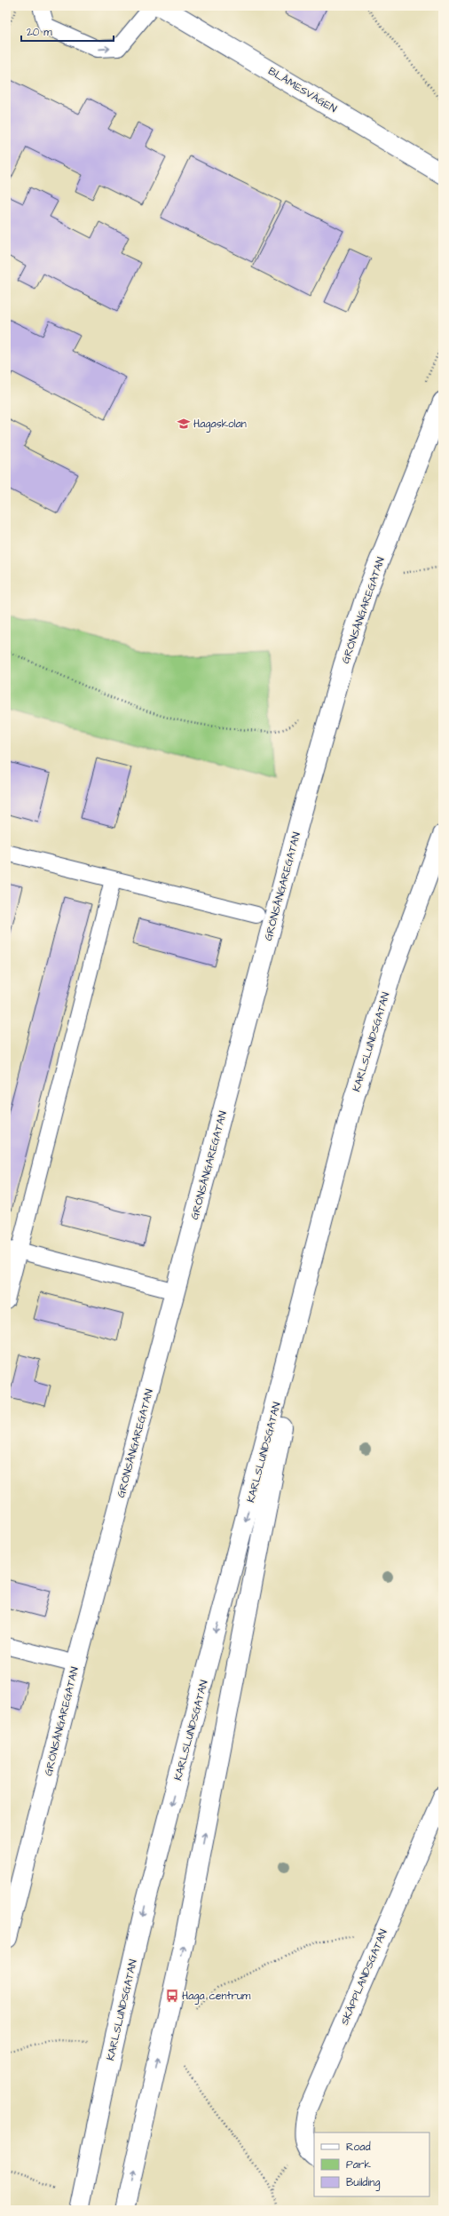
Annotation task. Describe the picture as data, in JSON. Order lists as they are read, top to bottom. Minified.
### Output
{"streets":{"main road":["BLÅMESVÄGEN","GRÖNSÅNGAREGATAN","KARLSLUNDSGATAN","SKÄPPLANDSGATAN"]},"places":{"school or university":["Hagaskolan"],"bus stop":["Haga centrum"]},"legend":["Road","Park","Building"],"scale_bar":"20 m"}
